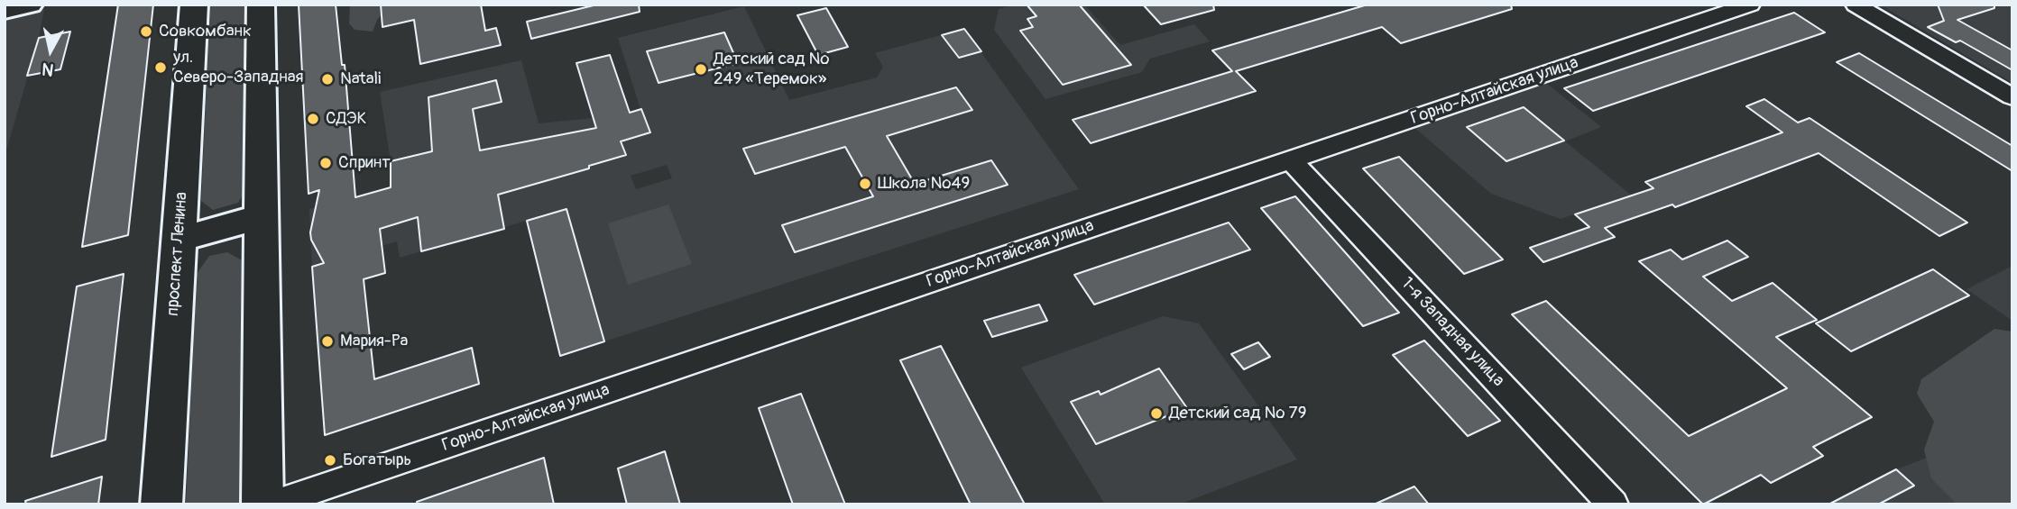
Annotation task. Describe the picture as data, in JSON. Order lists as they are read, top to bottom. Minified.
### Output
{"streets":{"main road":["проспект Ленина"],"street":["Горно-Алтайская улица","1-я Западная улица"]},"crossings":[["Горно-Алтайская улица","1-я Западная улица"]],"places":["Совкомбанк","ул. Северо-Западная","Детский сад № 249 «Теремок»","Natali","СДЭК","Спринт","Школа №49","Мария-Ра","Детский сад № 79","Богатырь"],"north":"bottom"}
